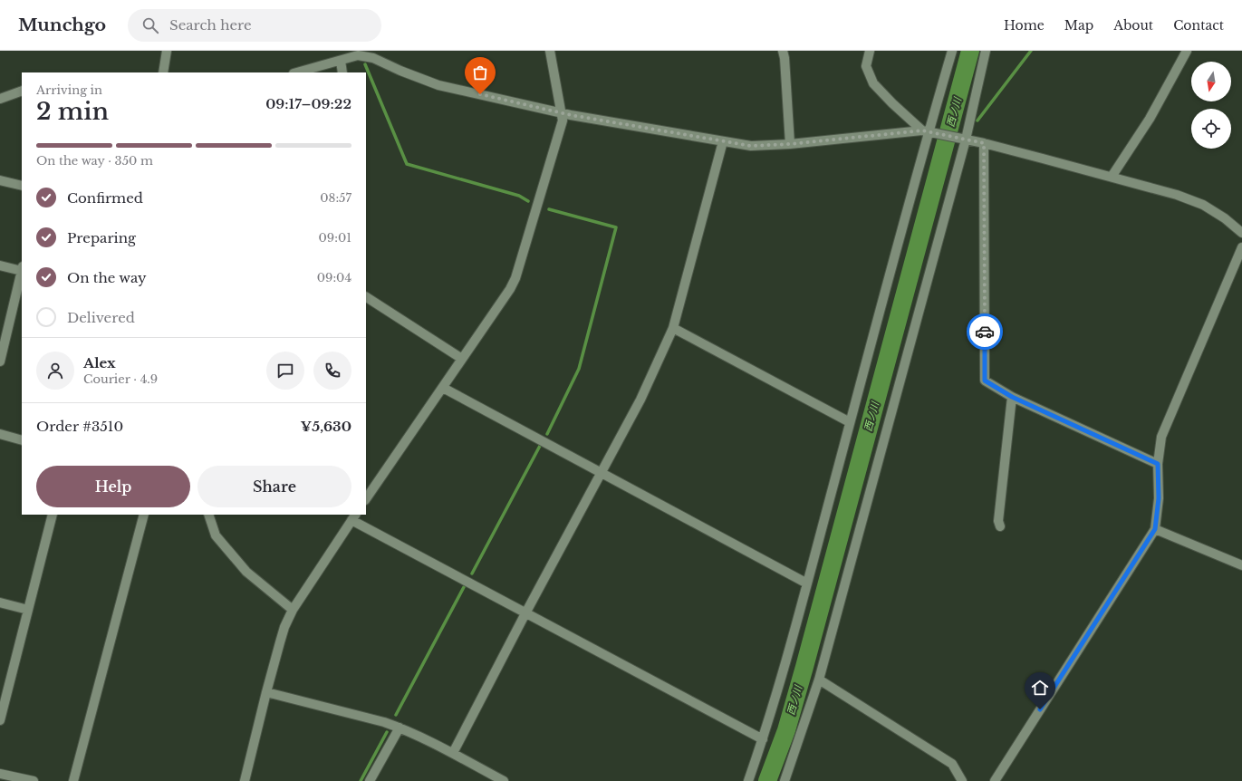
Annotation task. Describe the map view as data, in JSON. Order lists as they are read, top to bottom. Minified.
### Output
{"water":["西ノ川"],"north":"bottom","page":{"header":"Munchgo","search":"Search here","nav":["Home","Map","About","Contact"],"heading":["2 min","Arriving in","09:17–09:22"],"panel":["Alex","Courier · 4.9","Order #3510","¥5,630"],"bar":"On the way · 350 m","list":[["Confirmed","08:57"],["Preparing","09:01"],["On the way","09:04"],"Delivered"],"buttons":["Help","Share"]}}
